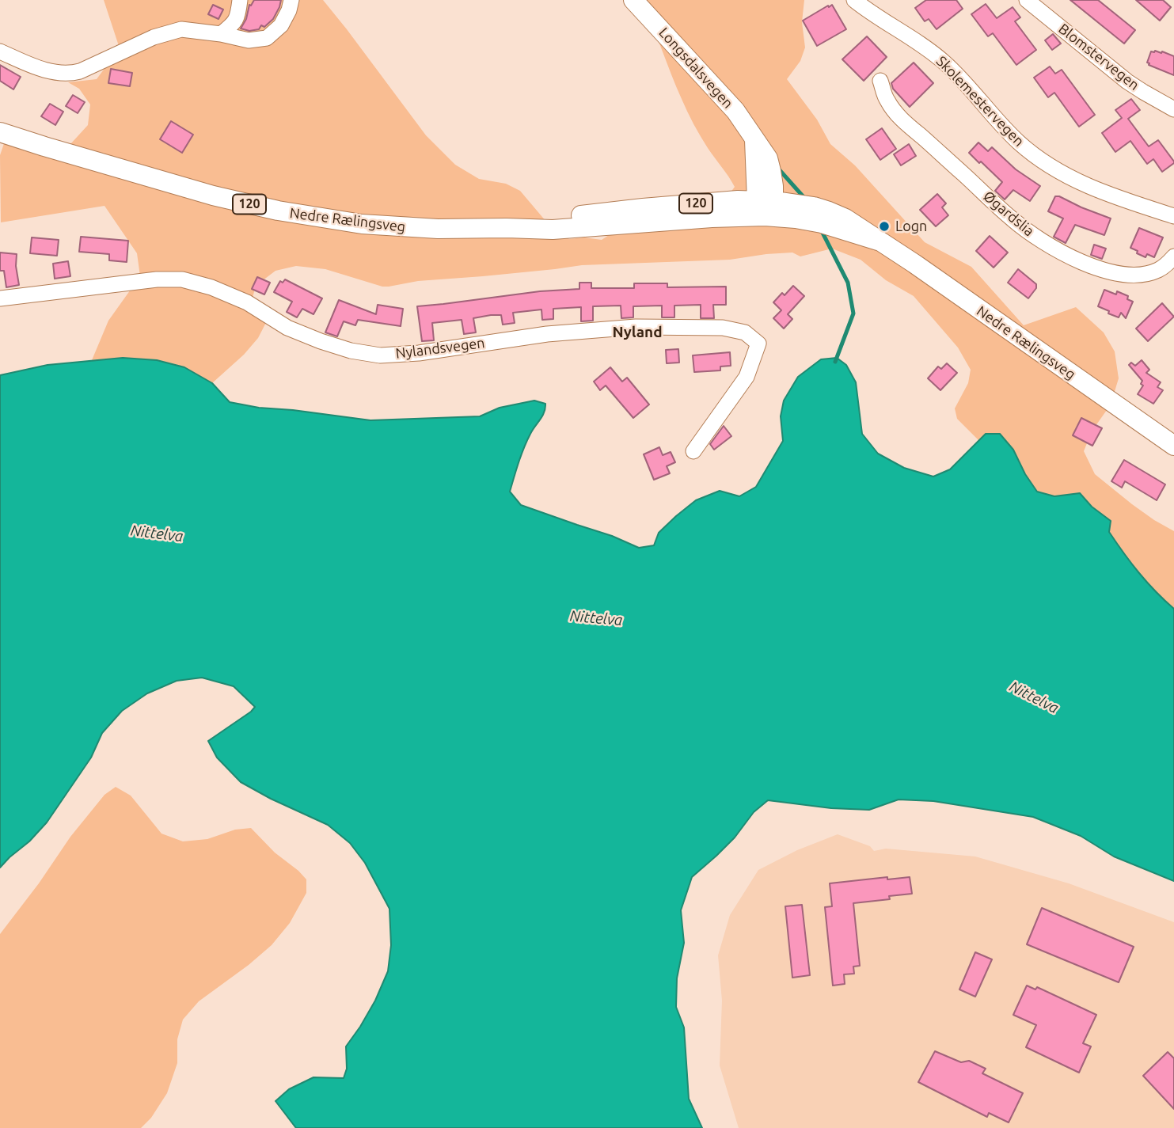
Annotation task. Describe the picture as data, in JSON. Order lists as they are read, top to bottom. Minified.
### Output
{"streets":{"main road":["Longsdalsvegen","120","Nedre Rælingsveg"],"street":["Blomstervegen","Skolemestervegen","Øgardslia","Nylandsvegen"]},"crossings":[["Longsdalsvegen","Nedre Rælingsveg"]],"districts":["Nyland"],"water":["Nittelva"],"places":["Logn"]}
